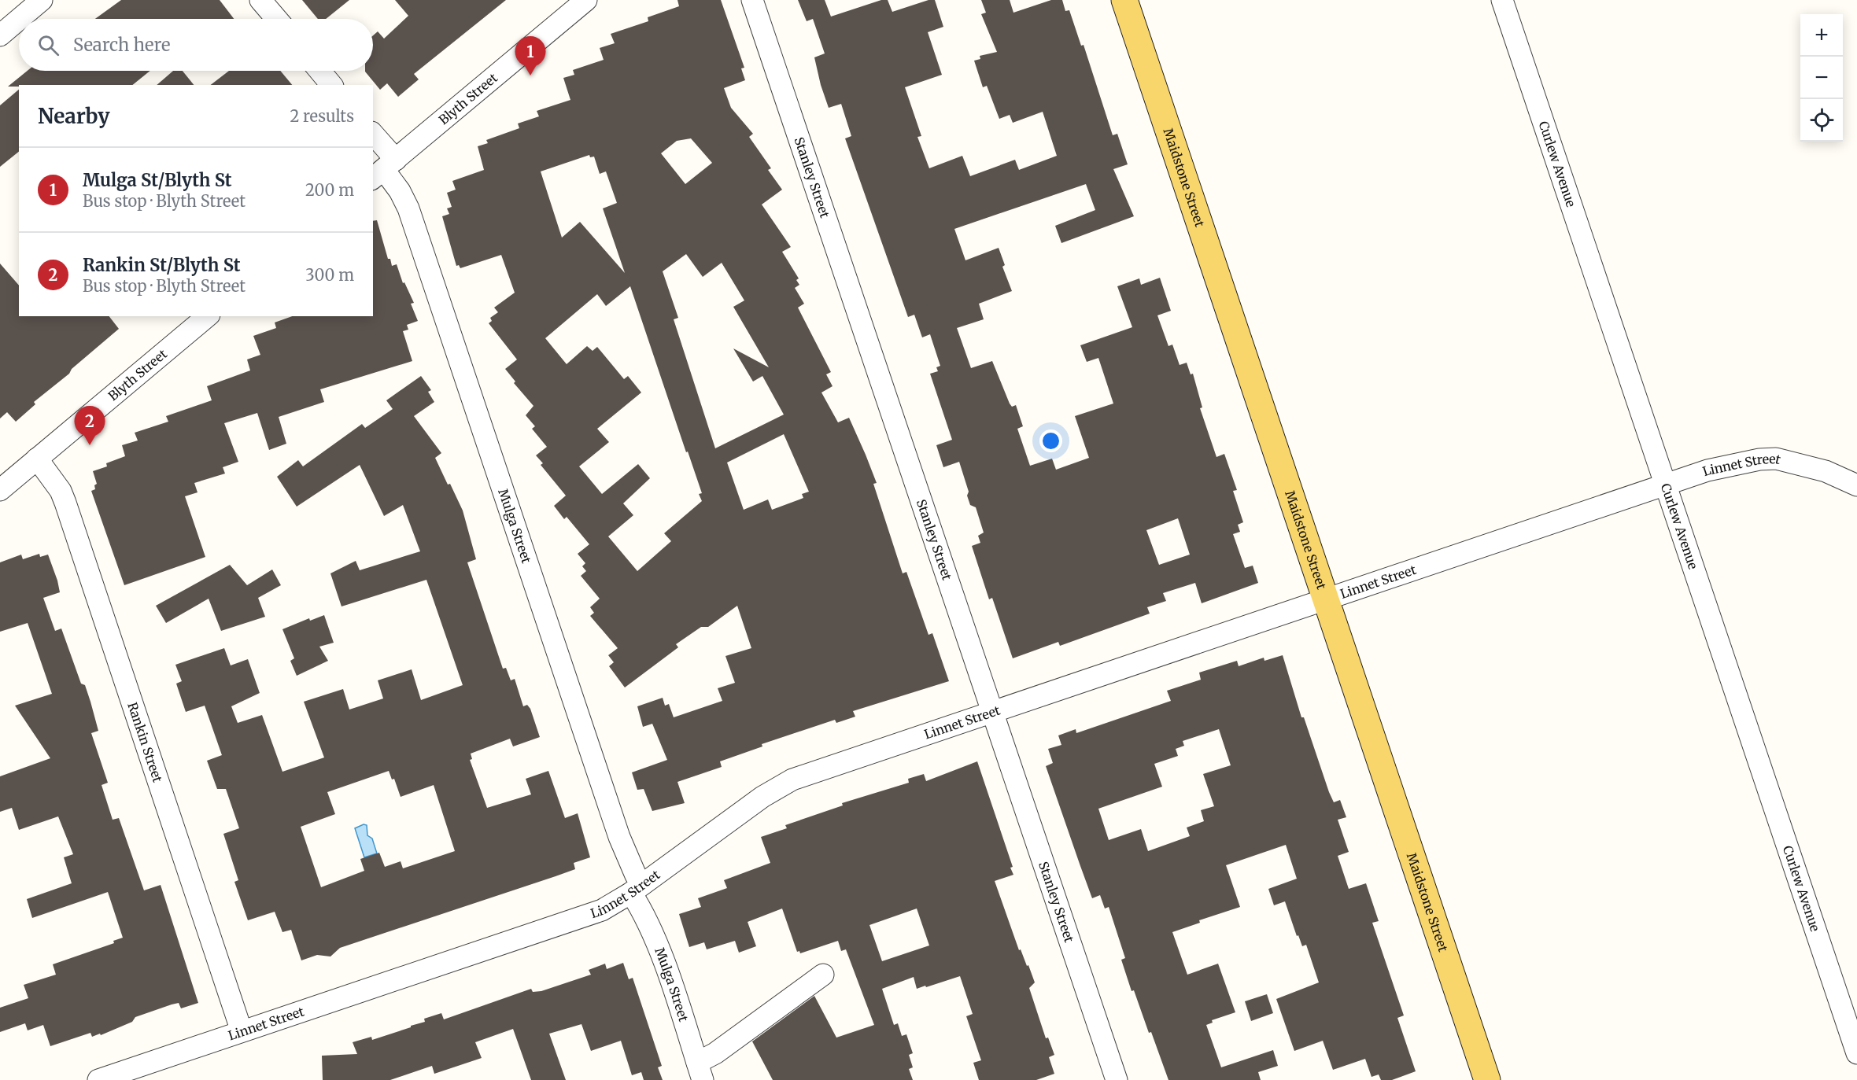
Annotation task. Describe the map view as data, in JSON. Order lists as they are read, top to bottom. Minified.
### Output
{"streets":{"main road":["Maidstone Street"],"street":["Blyth Street","Curlew Avenue","Stanley Street","Linnet Street","Mulga Street","Rankin Street"]},"crossings":[["Blyth Street","Mulga Street"],["Blyth Street","Rankin Street"],["Curlew Avenue","Linnet Street"],["Stanley Street","Linnet Street"],["Maidstone Street","Linnet Street"],["Linnet Street","Mulga Street"],["Linnet Street","Rankin Street"]],"page":{"map_buttons":["+","−"],"search":"Search here","pins":["1","2"],"heading":["Nearby","2 results"],"list":[{"mark":"1","name":"Mulga St/Blyth St","note":"Bus stop · Blyth Street","value":"200 m"},{"mark":"2","name":"Rankin St/Blyth St","note":"Bus stop · Blyth Street","value":"300 m"}]}}
